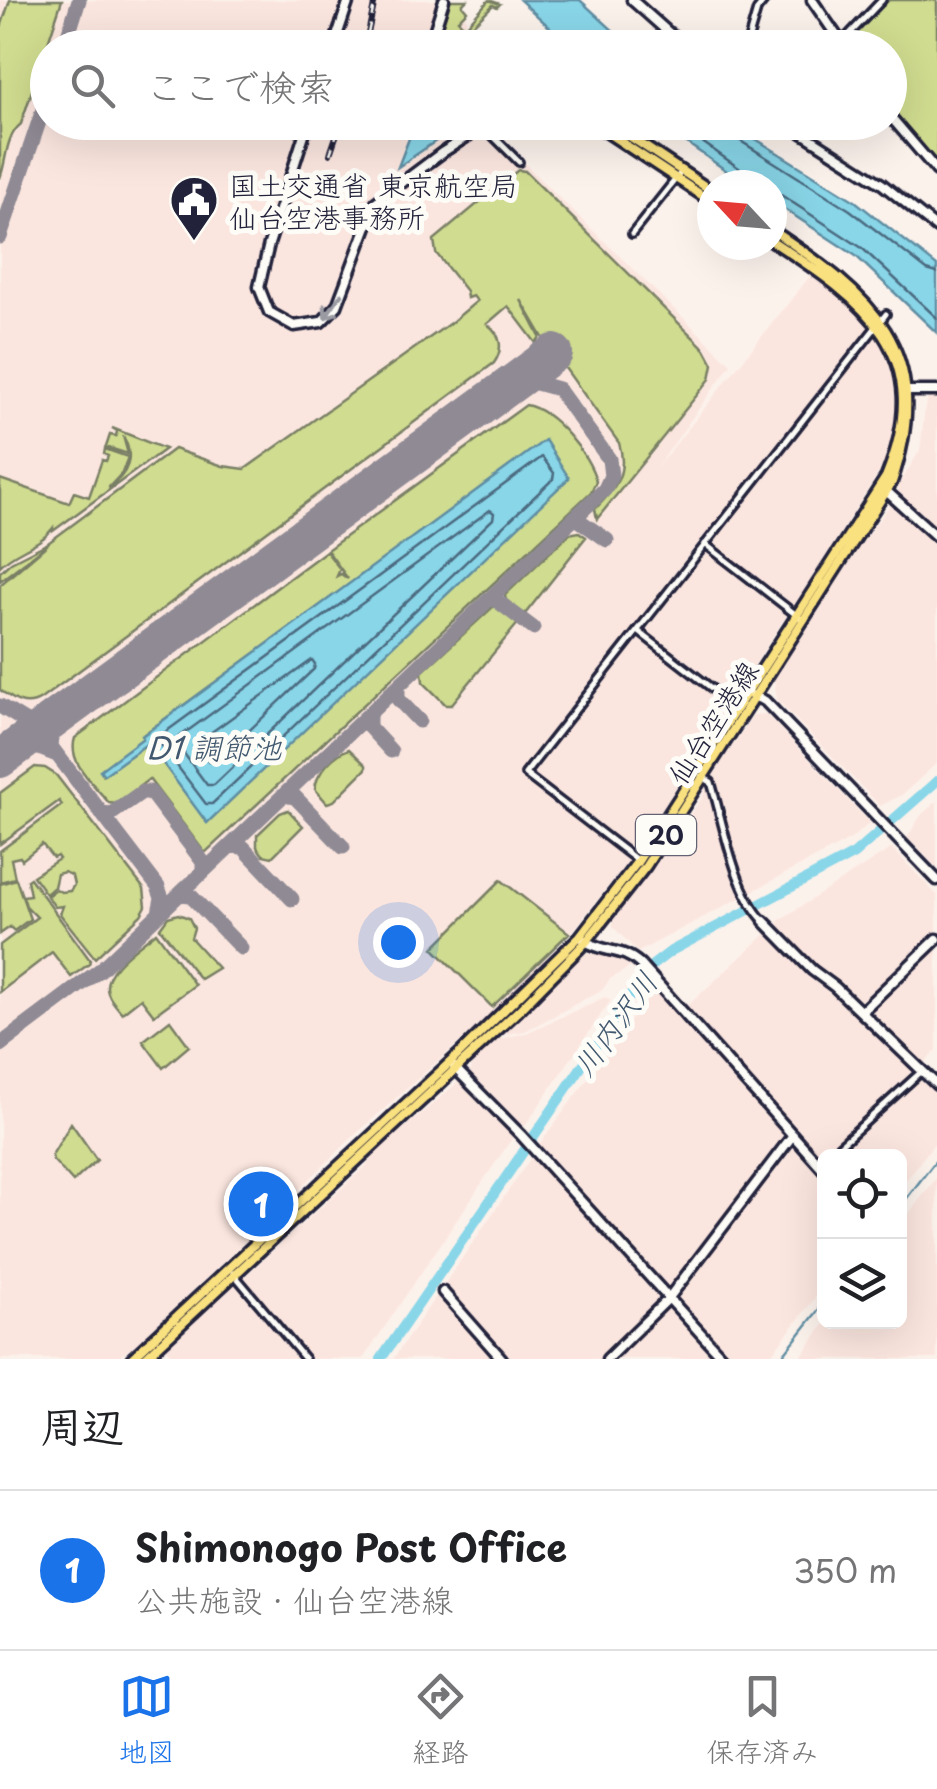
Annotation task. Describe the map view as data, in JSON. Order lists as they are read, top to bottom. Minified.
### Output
{"streets":{"main road":["仙台空港線","20"]},"water":["D1 調節池","川内沢川"],"places":{"public building":["国土交通省 東京航空局 仙台空港事務所"]},"north":"top left","page":{"search":"ここで検索","pins":"1","heading":"周辺","list":[{"mark":"1","name":"Shimonogo Post Office","note":"公共施設 · 仙台空港線","value":"350 m"}],"nav":["地図","経路","保存済み"]}}
